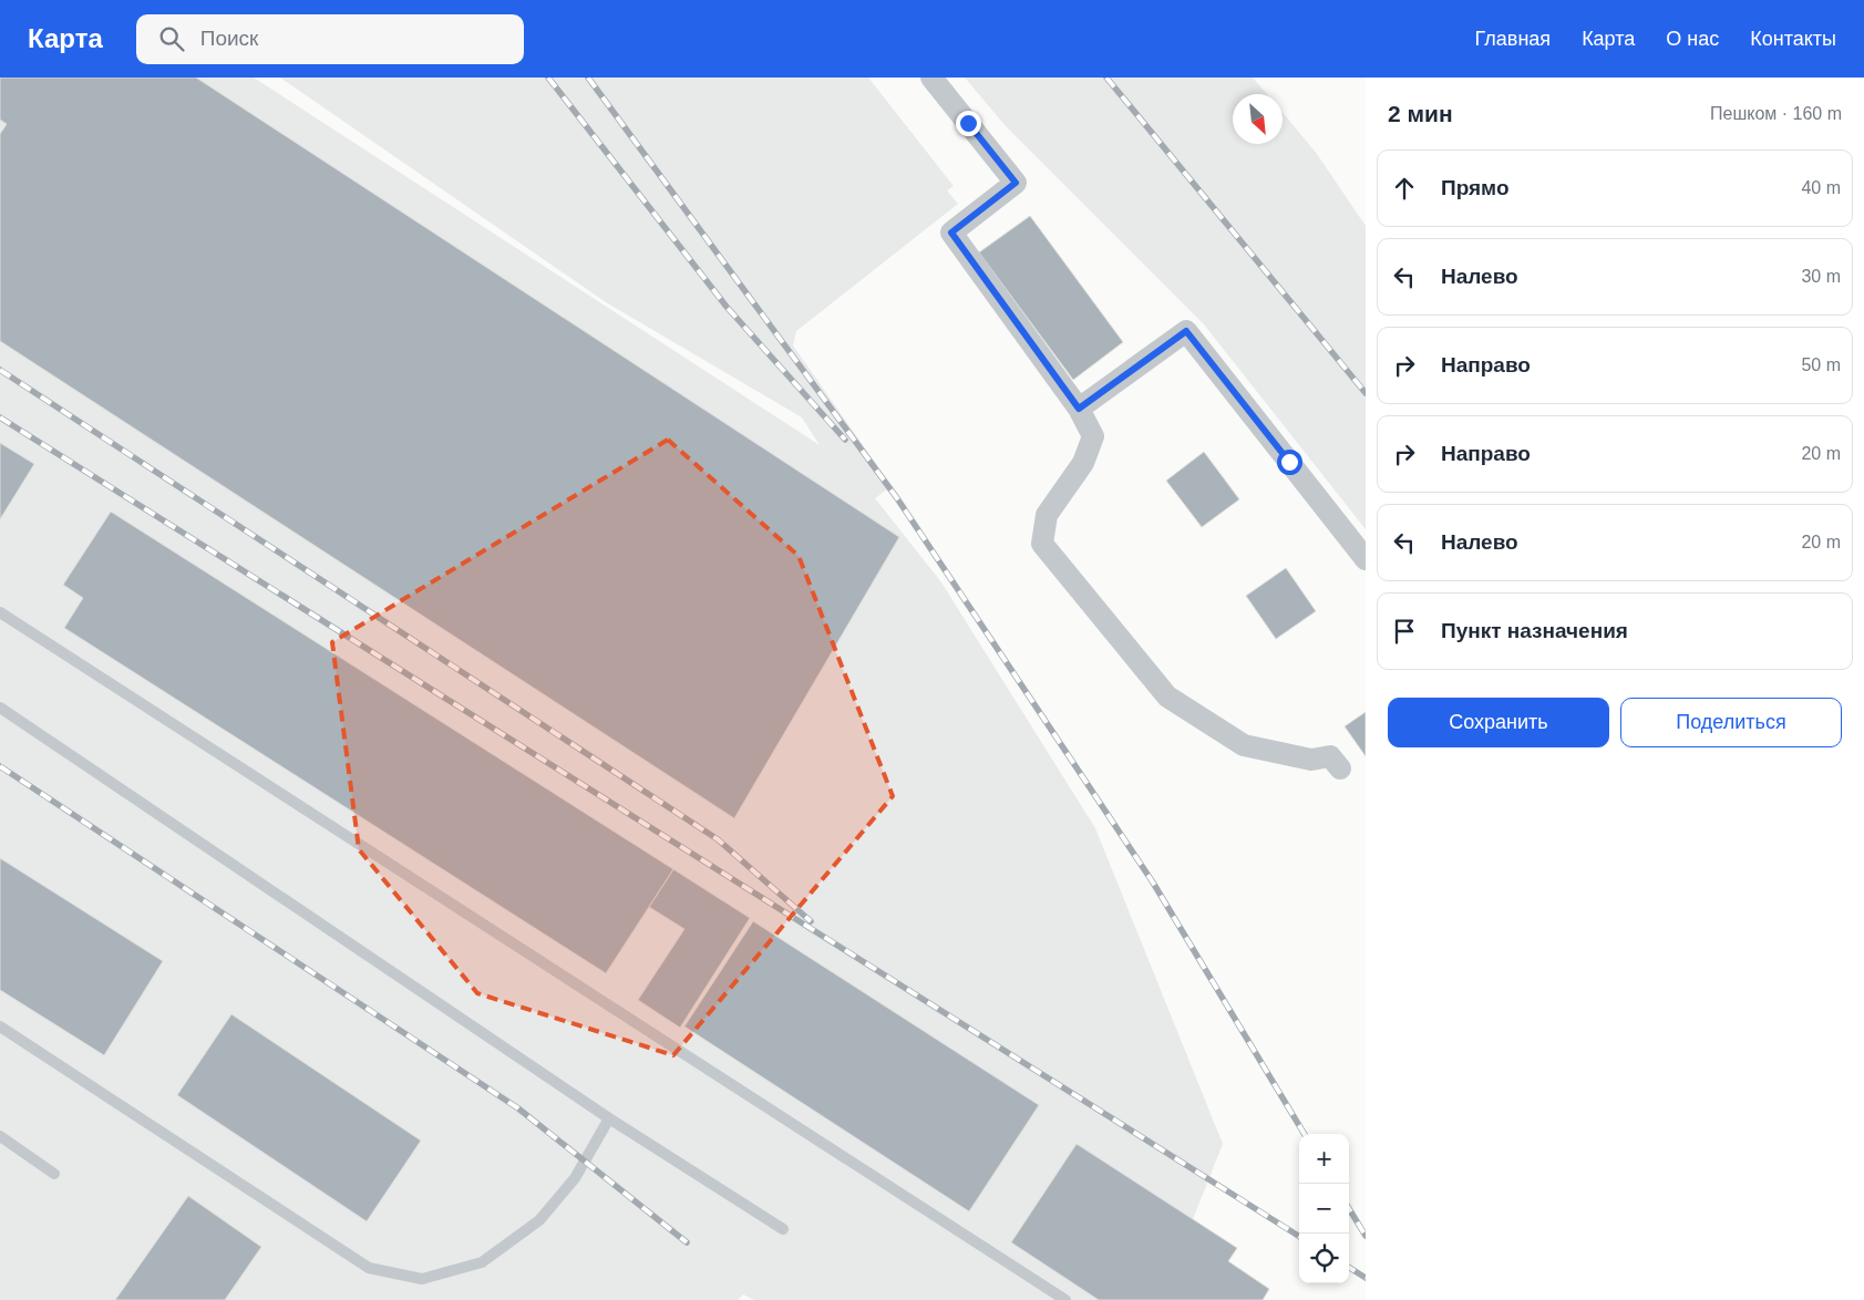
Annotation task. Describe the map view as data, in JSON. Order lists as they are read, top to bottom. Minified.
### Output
{"north":"bottom right","page":{"header":"Карта","search":"Поиск","nav":["Главная","Карта","О нас","Контакты"],"heading":["2 мин","Пешком · 160 m"],"list":[["Прямо","40 m"],["Налево","30 m"],["Направо","50 m"],["Направо","20 m"],["Налево","20 m"],"Пункт назначения"],"buttons":["Сохранить","Поделиться"],"map_buttons":["+","−"]}}
